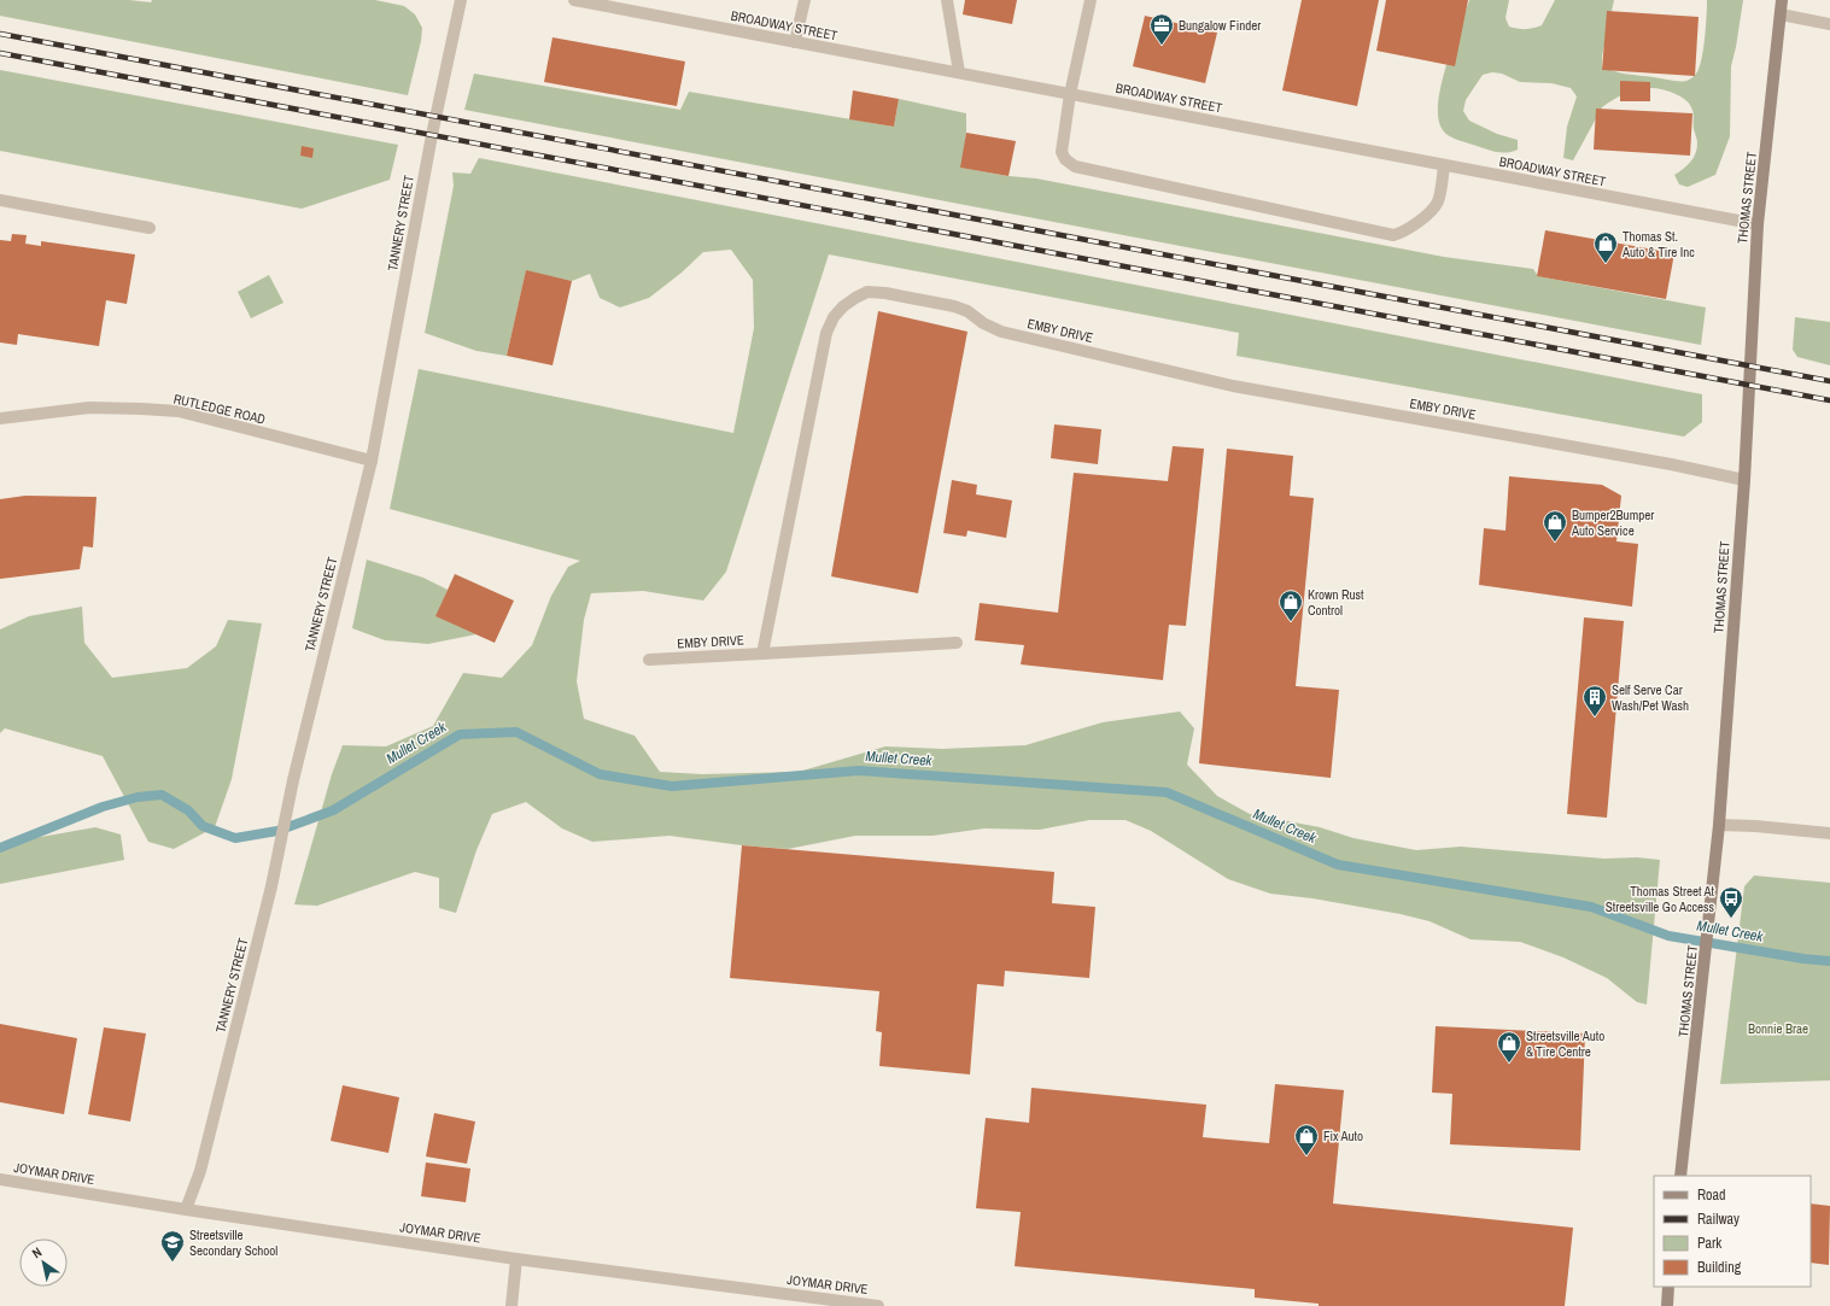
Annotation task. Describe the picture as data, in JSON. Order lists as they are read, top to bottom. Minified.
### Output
{"streets":{"street":["BROADWAY STREET","THOMAS STREET","TANNERY STREET","EMBY DRIVE","RUTLEDGE ROAD","JOYMAR DRIVE"]},"crossings":[["BROADWAY STREET","THOMAS STREET"],["THOMAS STREET","EMBY DRIVE"],["TANNERY STREET","RUTLEDGE ROAD"],["TANNERY STREET","JOYMAR DRIVE"]],"water":["Mullet Creek"],"parks":["Bonnie Brae"],"places":{"office":["Bungalow Finder"],"shop":["Thomas St. Auto & Tire Inc","Bumper2Bumper Auto Service","Krown Rust Control","Streetsville Auto & Tire Centre","Fix Auto"],"building":["Self Serve Car Wash/Pet Wash"],"bus stop":["Thomas Street At Streetsville Go Access"],"school or university":["Streetsville Secondary School"]},"legend":["Road","Railway","Park","Building"],"north":"top left"}
